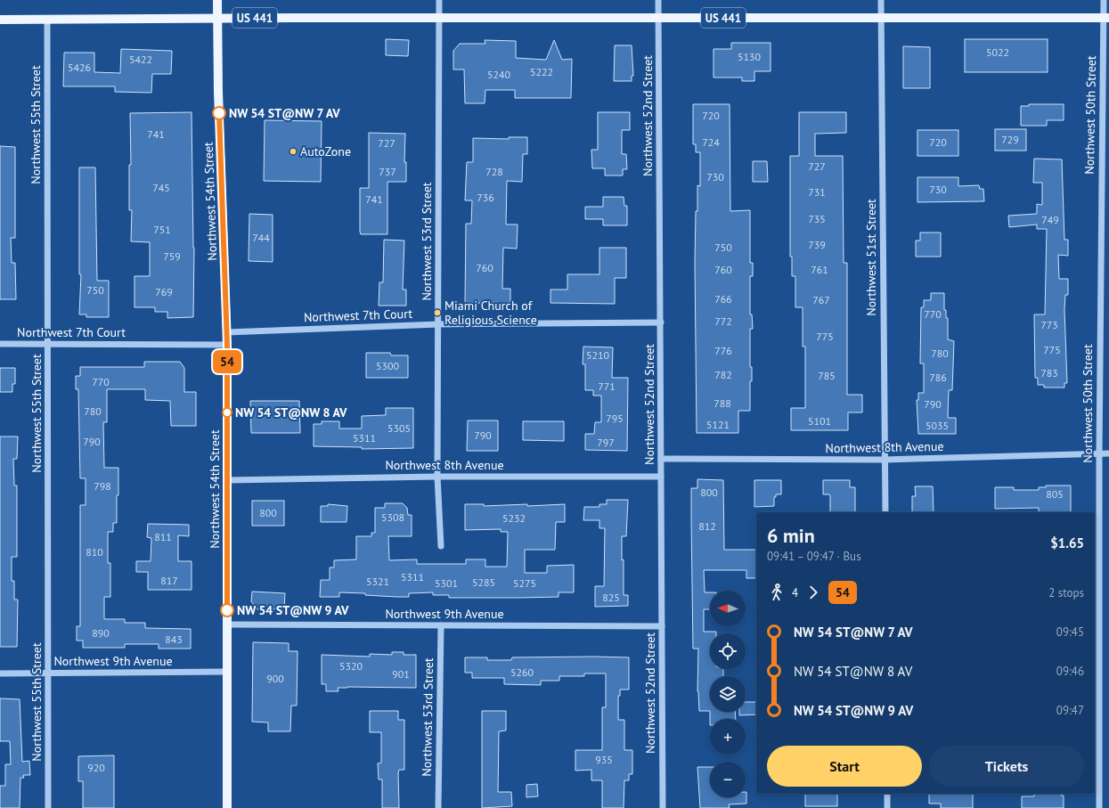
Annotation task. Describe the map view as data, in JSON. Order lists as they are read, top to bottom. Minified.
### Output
{"streets":{"main road":["US 441","Northwest 54th Street"],"street":["Northwest 50th Street","Northwest 52nd Street","Northwest 55th Street","Northwest 53rd Street","Northwest 51st Street","Northwest 7th Court","Northwest 8th Avenue","Northwest 9th Avenue"]},"crossings":[["US 441","Northwest 50th Street"],["US 441","Northwest 52nd Street"],["US 441","Northwest 55th Street"],["US 441","Northwest 54th Street"],["US 441","Northwest 53rd Street"],["US 441","Northwest 51st Street"],["Northwest 50th Street","Northwest 8th Avenue"],["Northwest 52nd Street","Northwest 7th Court"],["Northwest 52nd Street","Northwest 8th Avenue"],["Northwest 52nd Street","Northwest 9th Avenue"],["Northwest 55th Street","Northwest 7th Court"],["Northwest 55th Street","Northwest 9th Avenue"],["Northwest 54th Street","Northwest 7th Court"],["Northwest 54th Street","Northwest 8th Avenue"],["Northwest 54th Street","Northwest 9th Avenue"],["Northwest 53rd Street","Northwest 7th Court"],["Northwest 53rd Street","Northwest 8th Avenue"],["Northwest 53rd Street","Northwest 9th Avenue"],["Northwest 51st Street","Northwest 8th Avenue"]],"places":["NW 54 ST@NW 7 AV","AutoZone","Miami Church of Religious Science","NW 54 ST@NW 8 AV","NW 54 ST@NW 9 AV"],"lines":["bus line 54"],"house_numbers":["5022","5130","5422","5426","5222","5240","720","741","729","724","720","727","727","737","728","730","745","730","731","736","741","735","749","751","744","739","750","759","760","760","761","750","769","766","767","770","772","773","775","775","776","780","5210","5300","783","782","785","786","770","771","788","790","780","795","5101","5121","5035","5305","790","5311","790","797","798","800","805","800","5308","5232","812","811","810","5311","817","5321","5285","5301","5275","825","890","843","5320","5260","901","900","935","920"],"north":"left","page":{"on_map":"54","heading":["6 min","09:41 – 09:47 · Bus","$1.65"],"legs":["4","54","2 stops"],"map_buttons":["+","−"],"list":[{"name":"NW 54 ST@NW 7 AV","value":"09:45"},{"name":"NW 54 ST@NW 8 AV","value":"09:46"},{"name":"NW 54 ST@NW 9 AV","value":"09:47"}],"buttons":["Start","Tickets"]}}
